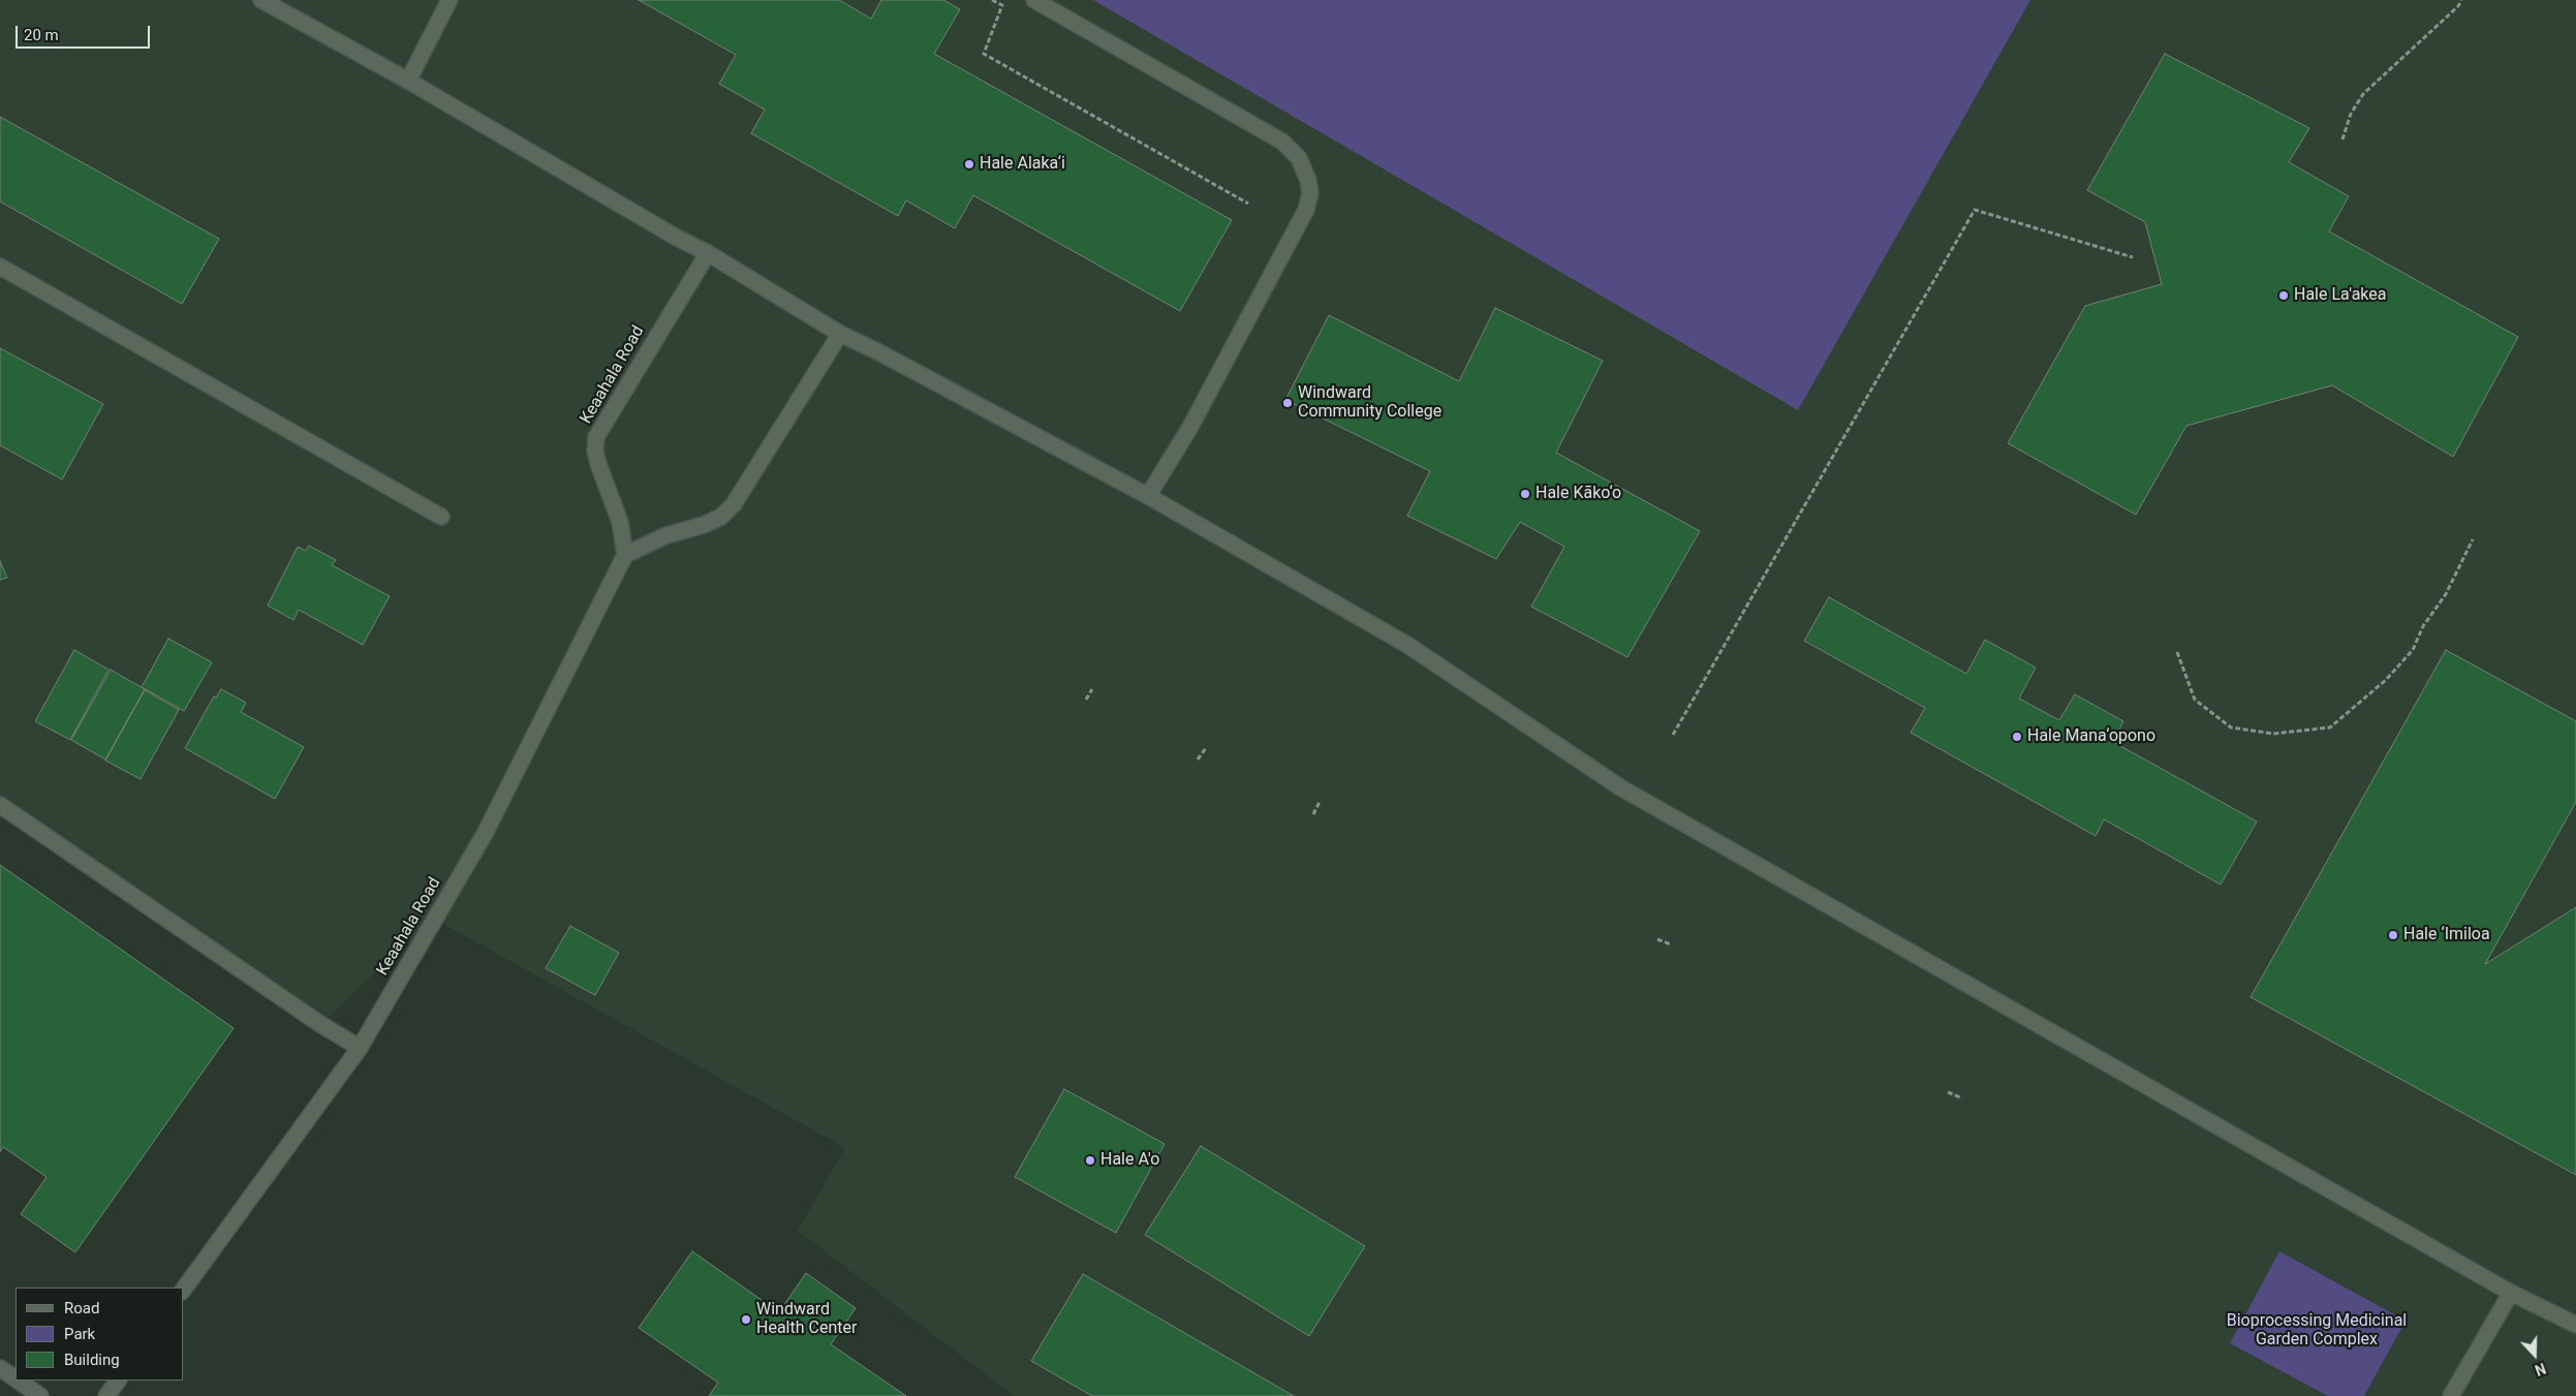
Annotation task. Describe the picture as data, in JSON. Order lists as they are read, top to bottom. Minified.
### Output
{"streets":{"street":["Keaahala Road"]},"parks":["Bioprocessing Medicinal Garden Complex"],"places":["Hale Alaka‘i","Hale La'akea","Windward Community College","Hale Kāko‘o","Hale Mana‘opono","Hale ‘Imiloa","Hale A'o","Windward Health Center"],"legend":["Road","Park","Building"],"scale_bar":"20 m","north":"bottom"}
